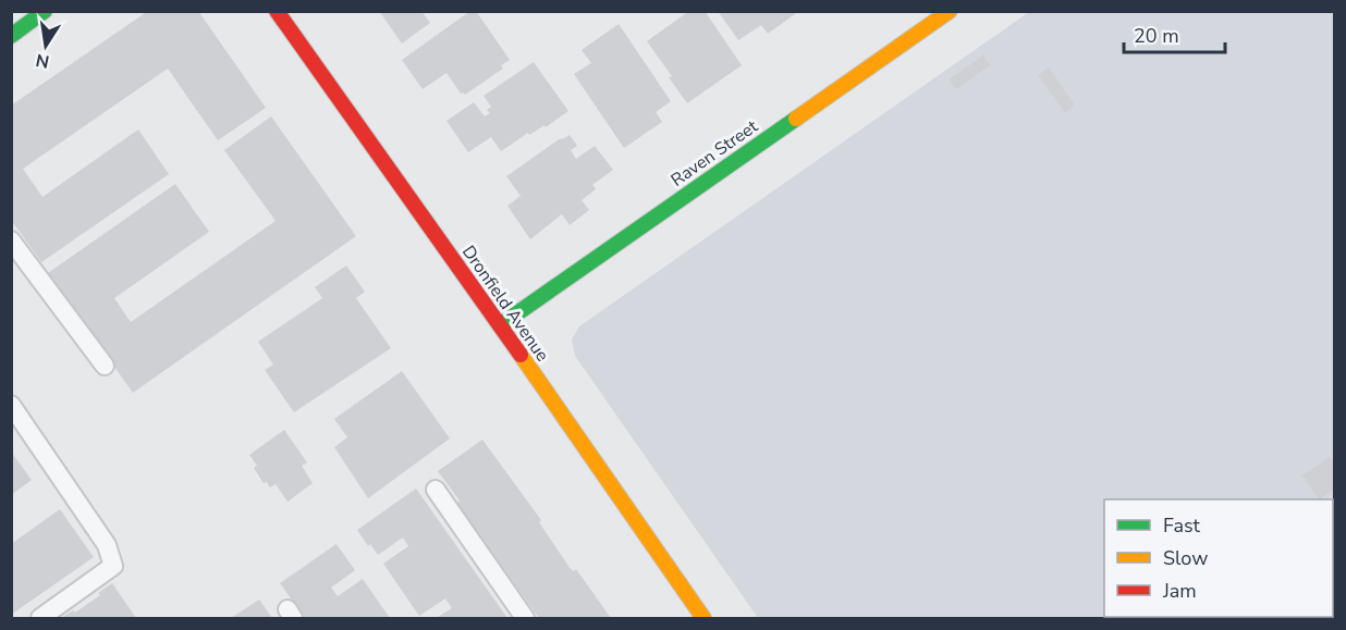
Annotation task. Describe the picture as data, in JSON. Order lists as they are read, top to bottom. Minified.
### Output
{"streets":{"street":["Raven Street","Dronfield Avenue"]},"crossings":[["Raven Street","Dronfield Avenue"]],"legend":["Fast","Slow","Jam"],"scale_bar":"20 m","north":"bottom"}
